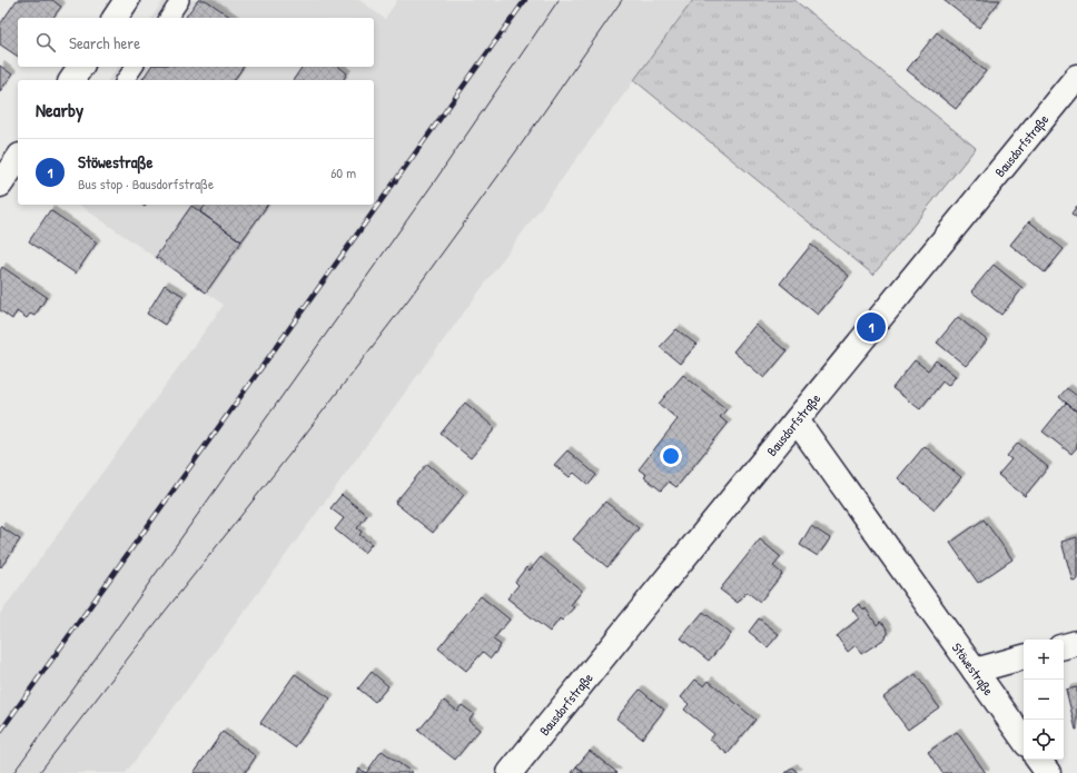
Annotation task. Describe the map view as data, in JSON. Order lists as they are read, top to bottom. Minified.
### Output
{"streets":{"street":["Bausdorfstraße","Stöwestraße"]},"crossings":[["Bausdorfstraße","Stöwestraße"]],"page":{"search":"Search here","heading":"Nearby","list":[{"mark":"1","name":"Stöwestraße","note":"Bus stop · Bausdorfstraße","value":"60 m"}],"pins":"1","map_buttons":["+","−"]}}
